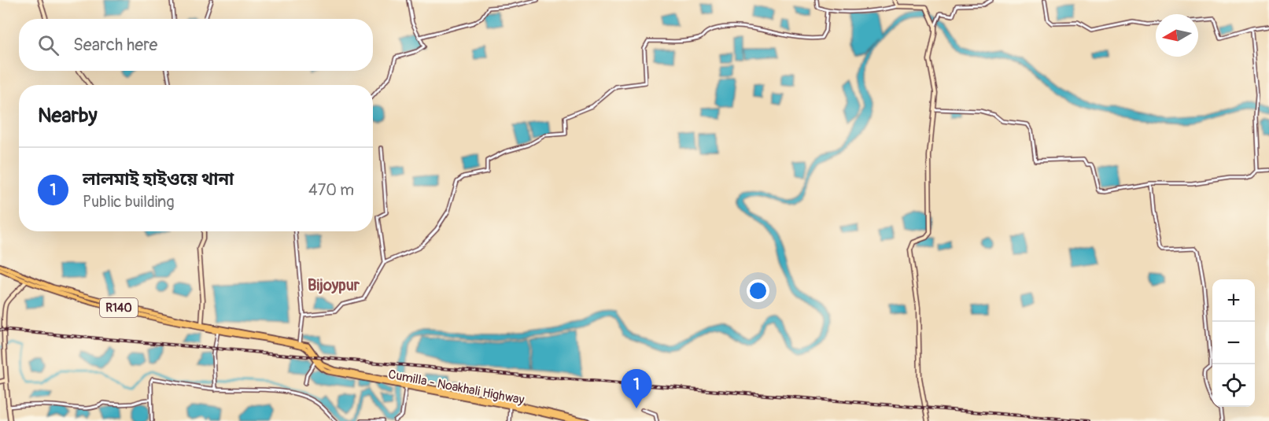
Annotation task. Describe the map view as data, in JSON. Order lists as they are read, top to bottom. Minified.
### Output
{"streets":{"main road":["R140","Cumilla - Noakhali Highway"]},"districts":["Bijoypur"],"north":"left","page":{"search":"Search here","heading":"Nearby","list":[{"mark":"1","name":"লালমাই হাইওয়ে থানা","note":"Public building","value":"470 m"}],"map_buttons":["+","−"],"pins":"1"}}
